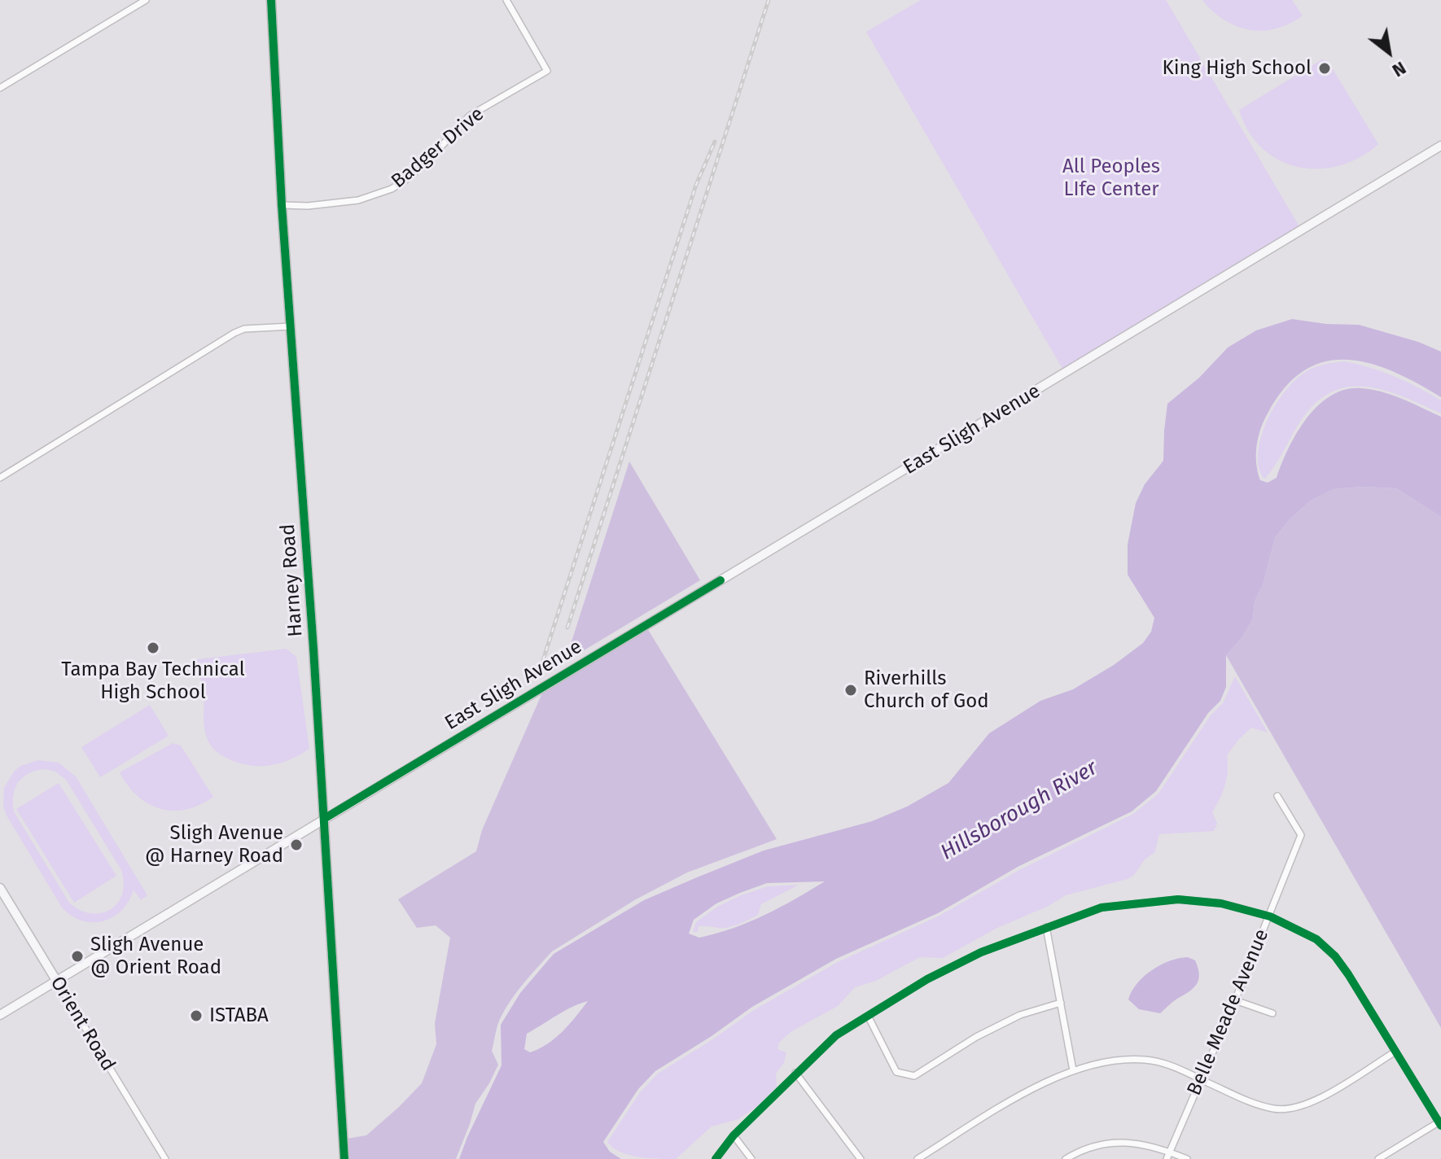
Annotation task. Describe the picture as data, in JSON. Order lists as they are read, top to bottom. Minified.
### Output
{"streets":{"street":["Badger Drive","East Sligh Avenue","Harney Road","Belle Meade Avenue","Orient Road"]},"crossings":[["Badger Drive","Harney Road"],["East Sligh Avenue","Harney Road"],["East Sligh Avenue","Orient Road"]],"water":["Hillsborough River"],"parks":["All Peoples LIfe Center"],"places":["King High School","Tampa Bay Technical High School","Riverhills Church of God","Sligh Avenue @ Harney Road","Sligh Avenue @ Orient Road","ISTABA"],"north":"bottom right"}
